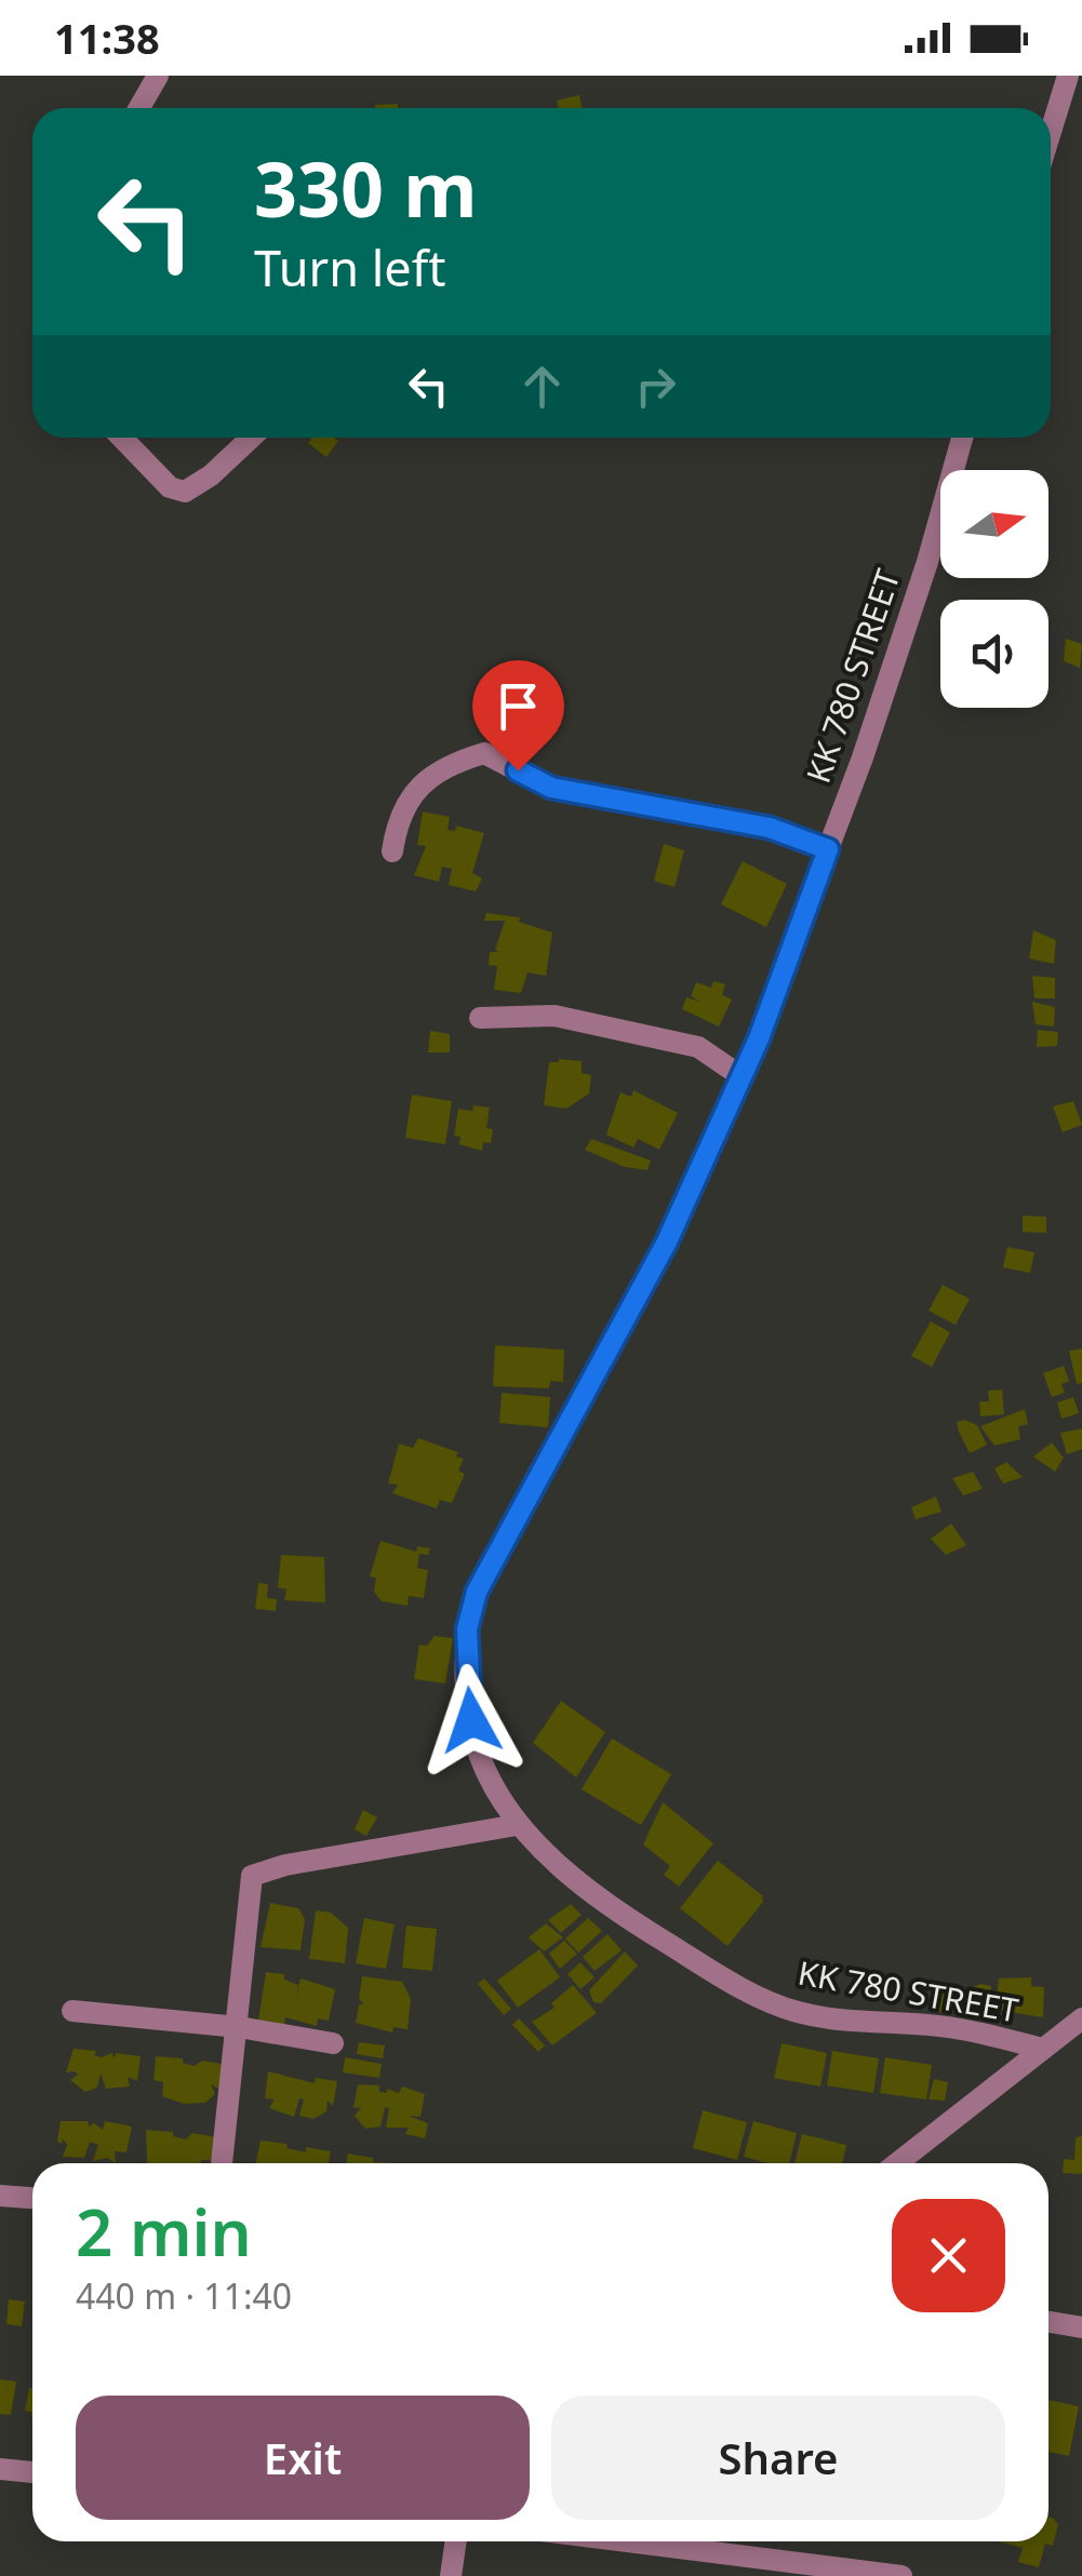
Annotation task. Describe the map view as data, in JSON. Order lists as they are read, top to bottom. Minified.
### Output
{"streets":{"street":["KK 780 STREET"]},"north":"right","page":{"status":"11:38","turn":["330 m","Turn left"],"heading":["2 min","440 m · 11:40"],"buttons":["Exit","Share"]}}
